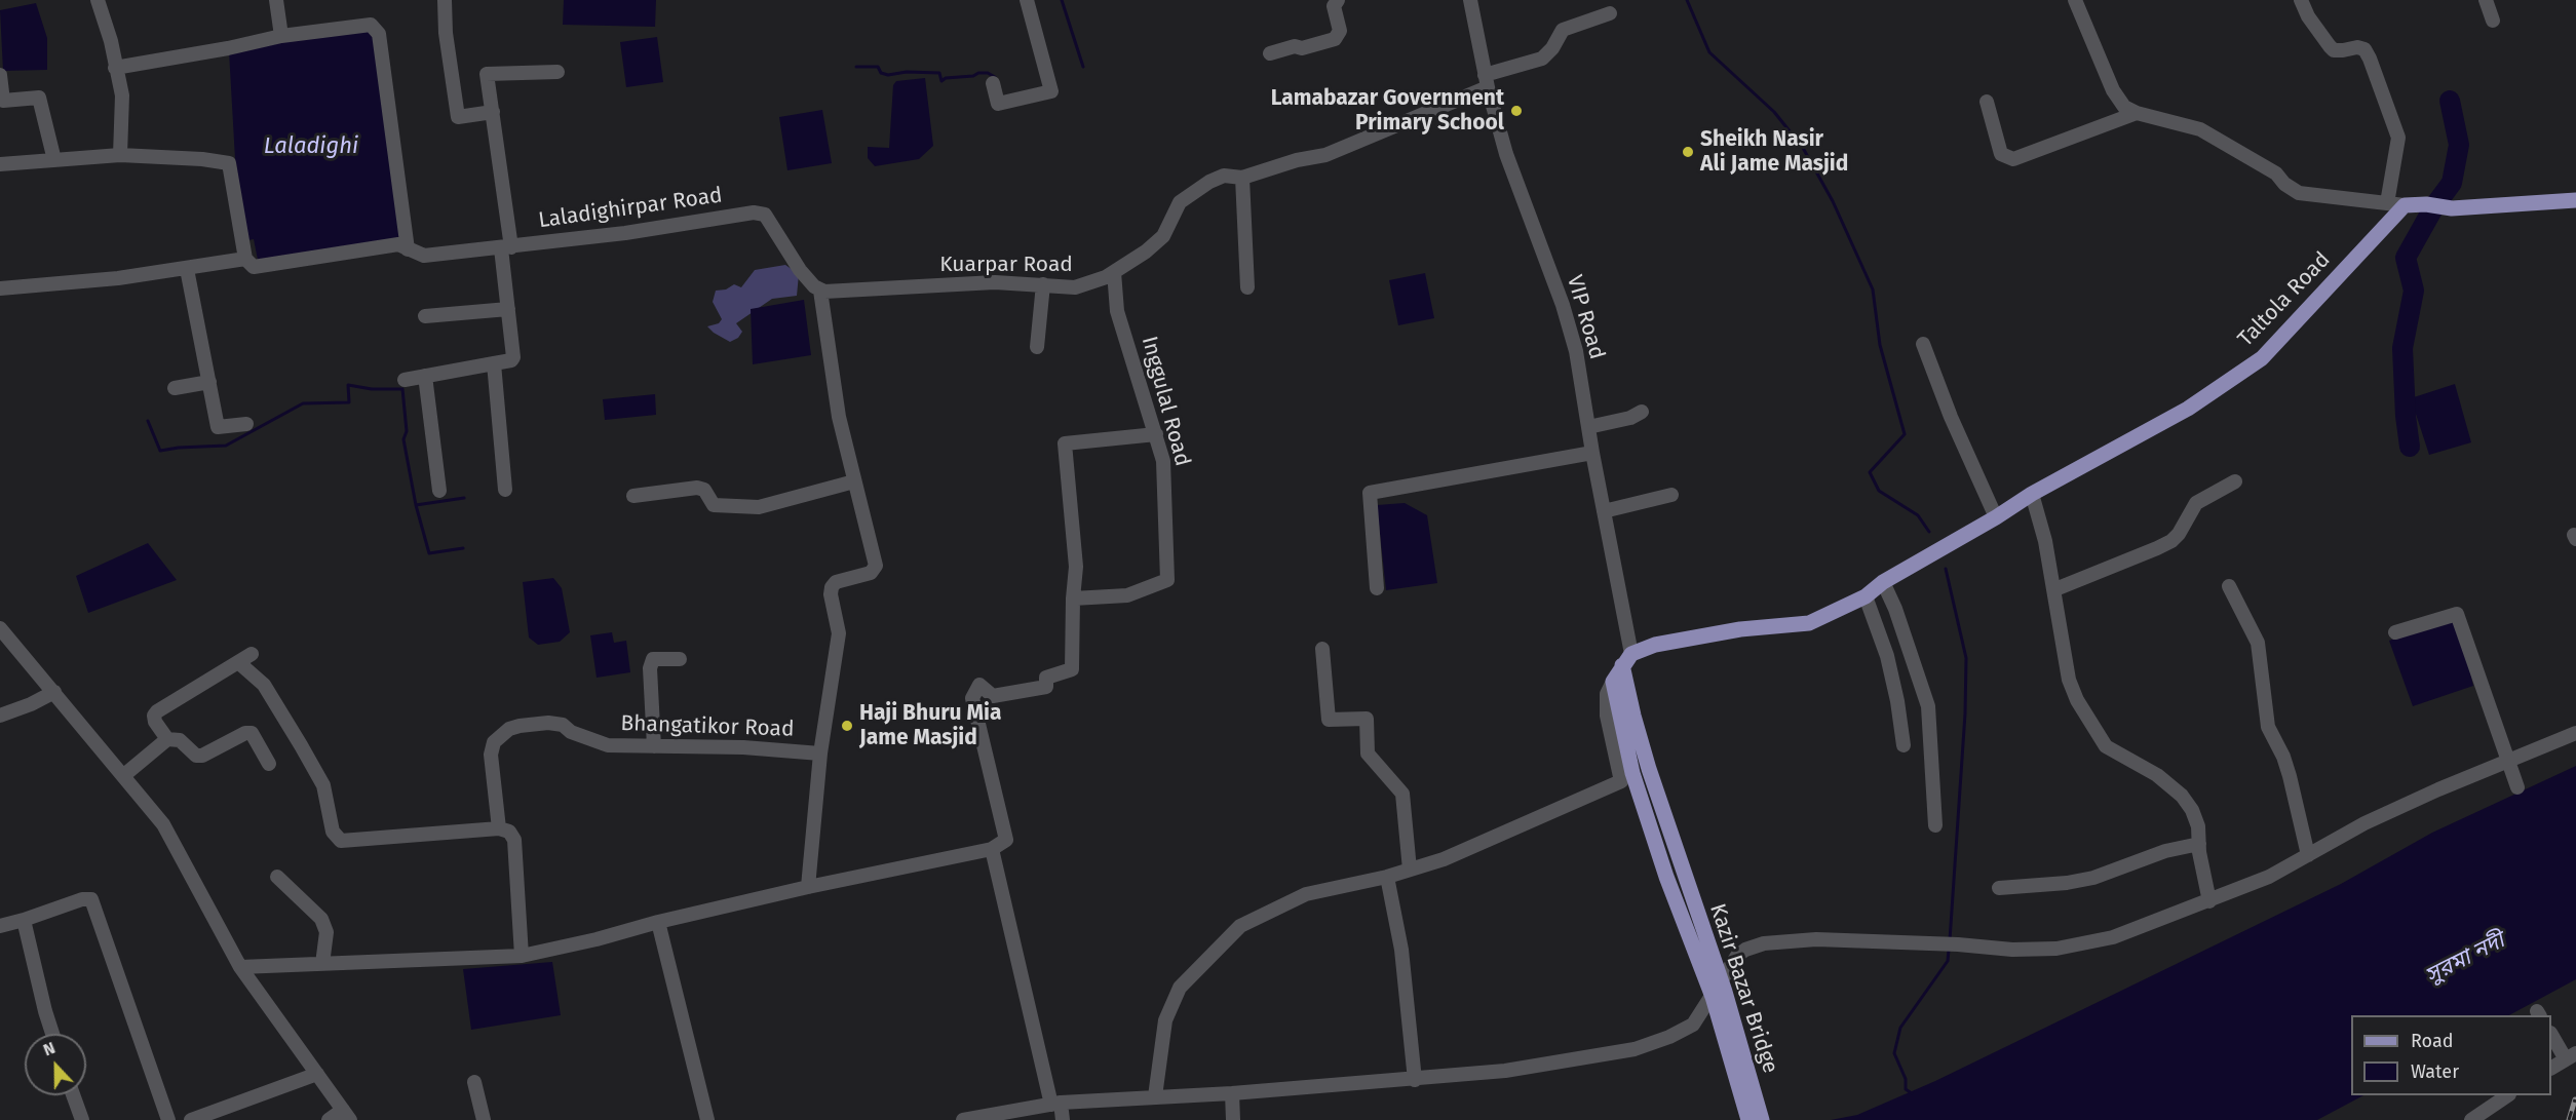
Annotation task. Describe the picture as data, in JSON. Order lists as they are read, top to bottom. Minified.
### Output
{"streets":{"main road":["Taltola Road","Kazir Bazar Bridge"],"street":["Laladighirpar Road","Kuarpar Road","VIP Road","Inggulal Road","Bhangatikor Road"]},"crossings":[["Laladighirpar Road","Kuarpar Road"],["Kuarpar Road","VIP Road"],["Kuarpar Road","Inggulal Road"],["Taltola Road","VIP Road"],["Taltola Road","Kazir Bazar Bridge"],["VIP Road","Kazir Bazar Bridge"]],"water":["Laladighi","সুরমা নদী"],"places":["Lamabazar Government Primary School","Sheikh Nasir Ali Jame Masjid","Haji Bhuru Mia Jame Masjid"],"legend":["Road","Water"],"north":"top"}
